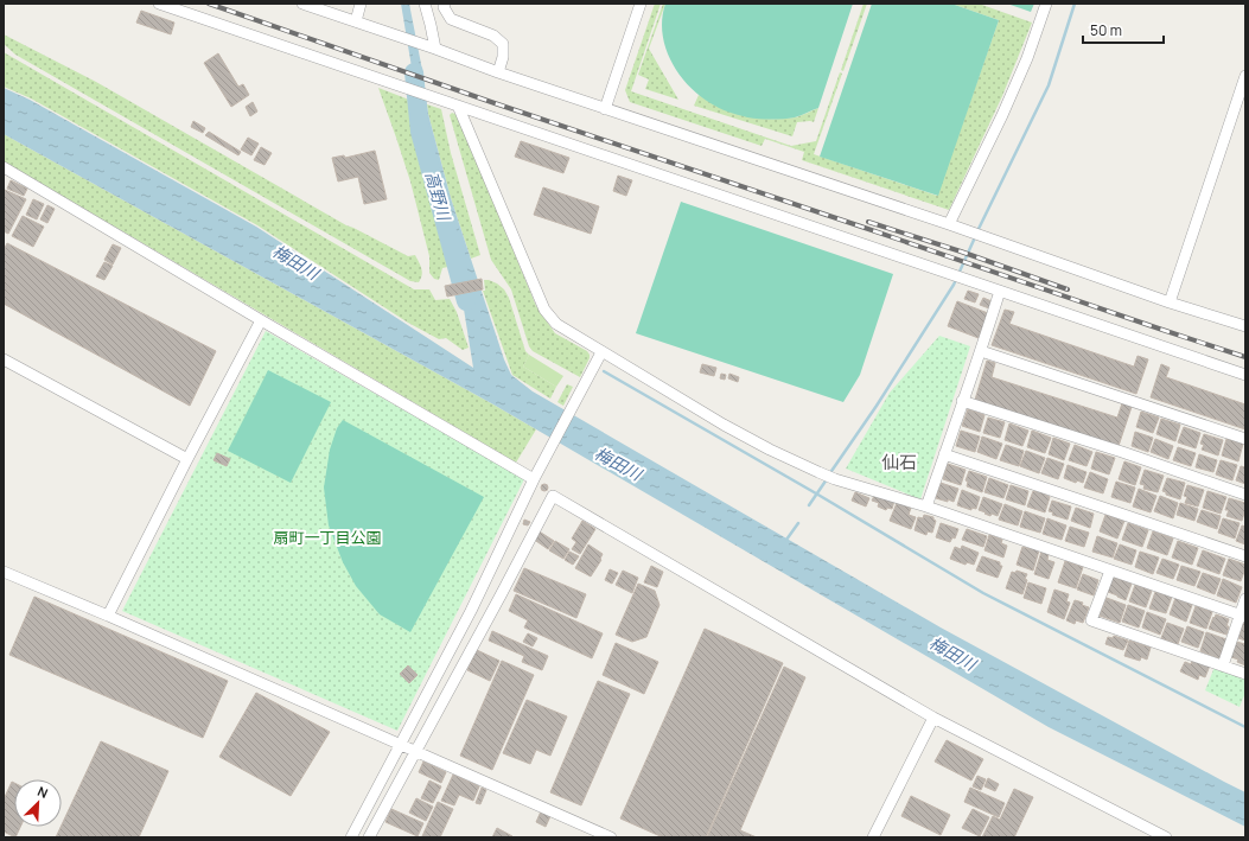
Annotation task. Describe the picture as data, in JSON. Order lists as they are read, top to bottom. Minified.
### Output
{"districts":["仙石"],"water":["高野川","梅田川"],"parks":["扇町一丁目公園"],"scale_bar":"50 m","north":"top right"}
